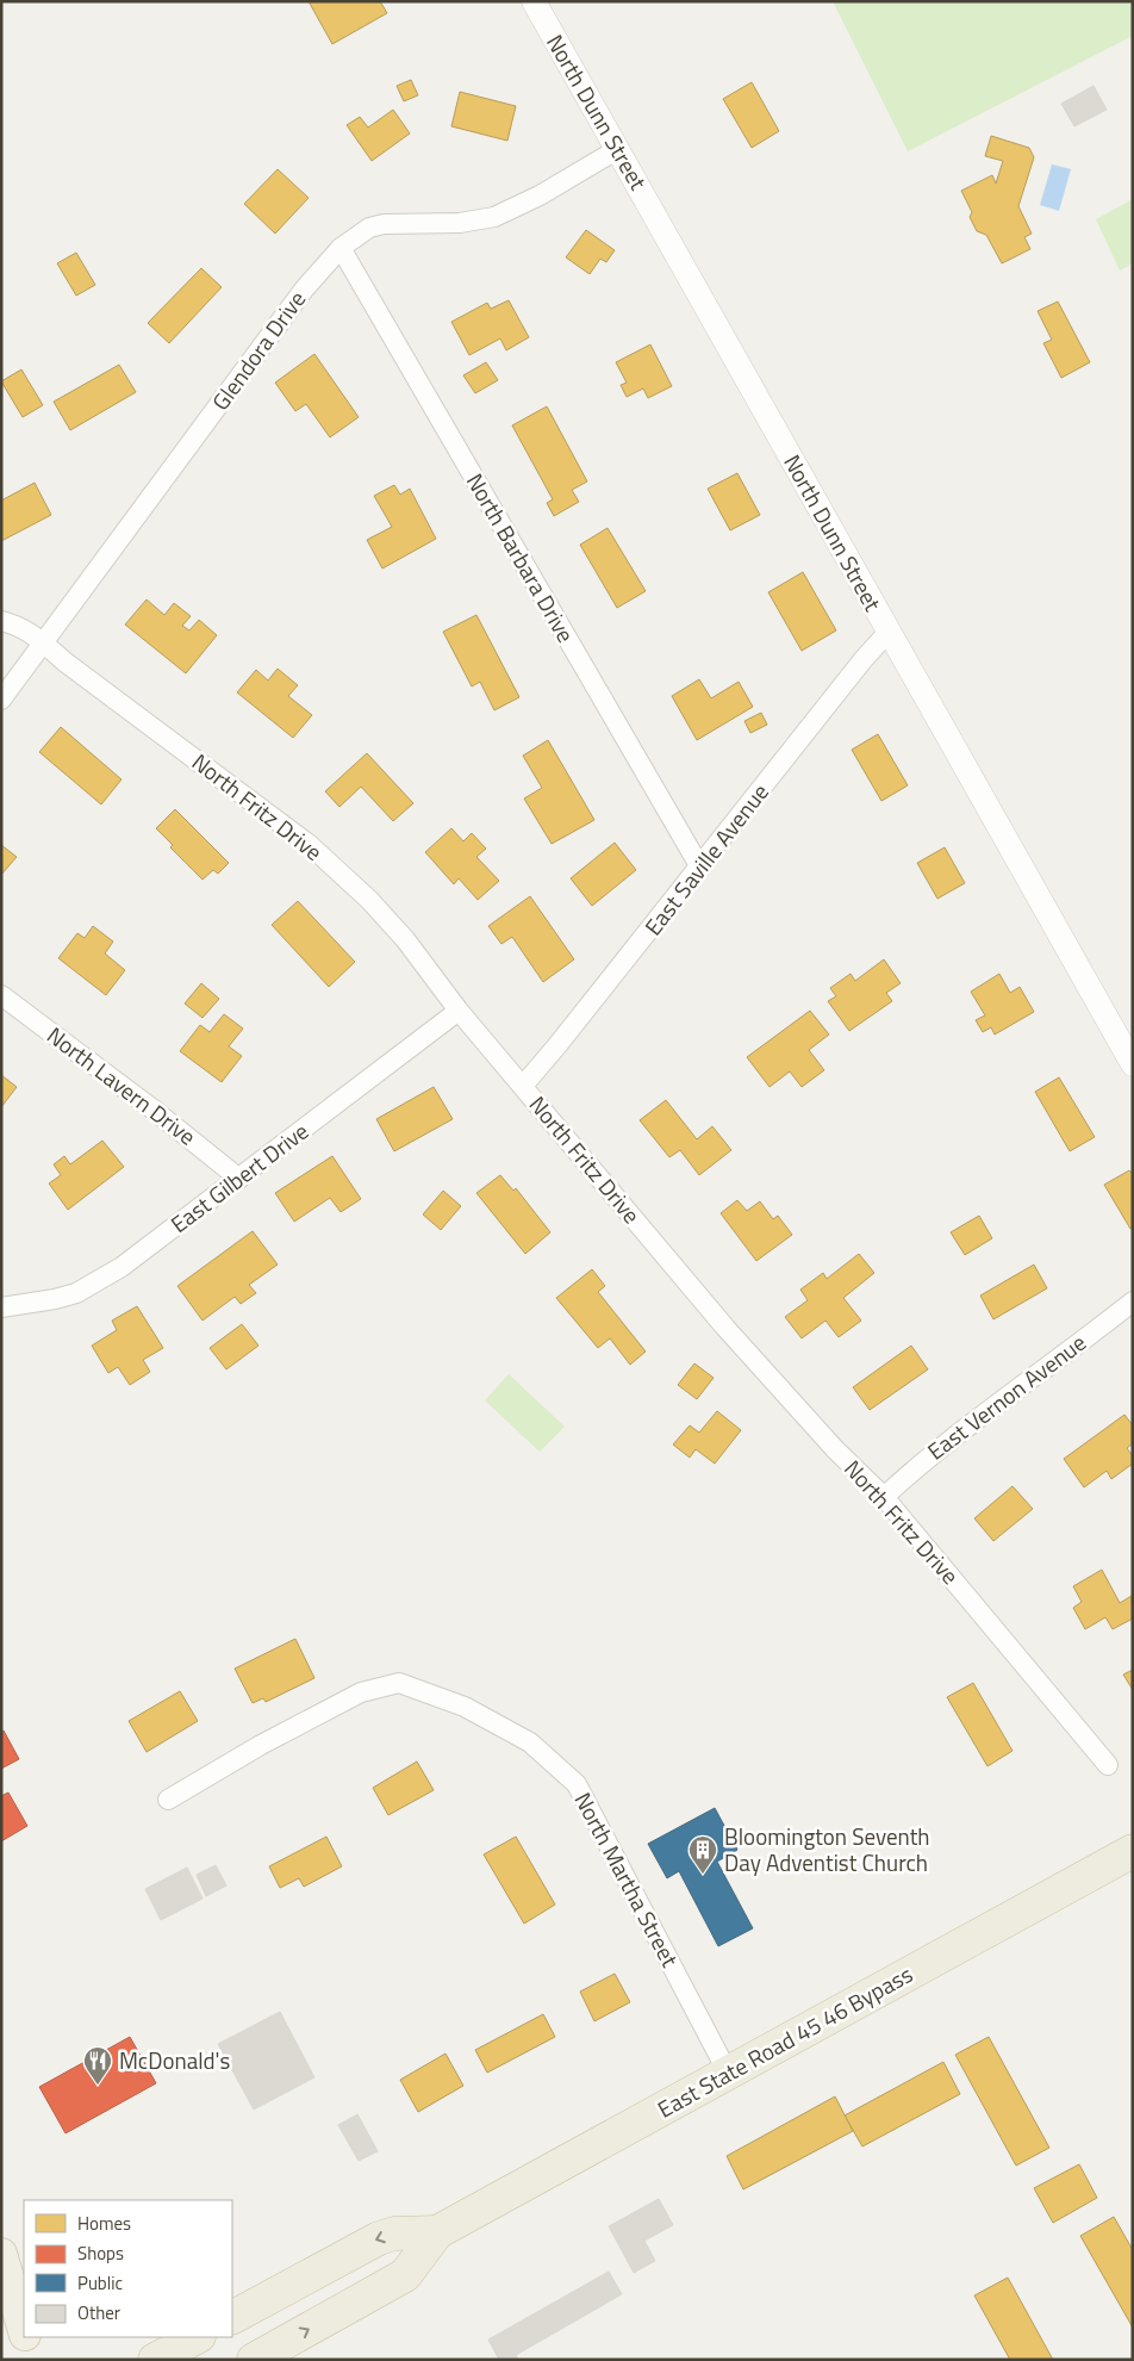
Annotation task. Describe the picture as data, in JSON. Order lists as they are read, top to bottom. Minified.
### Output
{"streets":{"highway":["East State Road 45 46 Bypass"],"street":["North Dunn Street","Glendora Drive","North Barbara Drive","North Fritz Drive","East Saville Avenue","North Lavern Drive","East Gilbert Drive","East Vernon Avenue","North Martha Street"]},"crossings":[["North Dunn Street","Glendora Drive"],["North Dunn Street","East Saville Avenue"],["Glendora Drive","North Barbara Drive"],["Glendora Drive","North Fritz Drive"],["North Barbara Drive","East Saville Avenue"],["North Fritz Drive","East Saville Avenue"],["North Fritz Drive","East Gilbert Drive"],["North Fritz Drive","East Vernon Avenue"],["North Lavern Drive","East Gilbert Drive"],["North Martha Street","East State Road 45 46 Bypass"]],"places":{"building":["Bloomington Seventh Day Adventist Church"],"restaurant":["McDonald's"]},"legend":["Homes","Shops","Public","Other"]}
